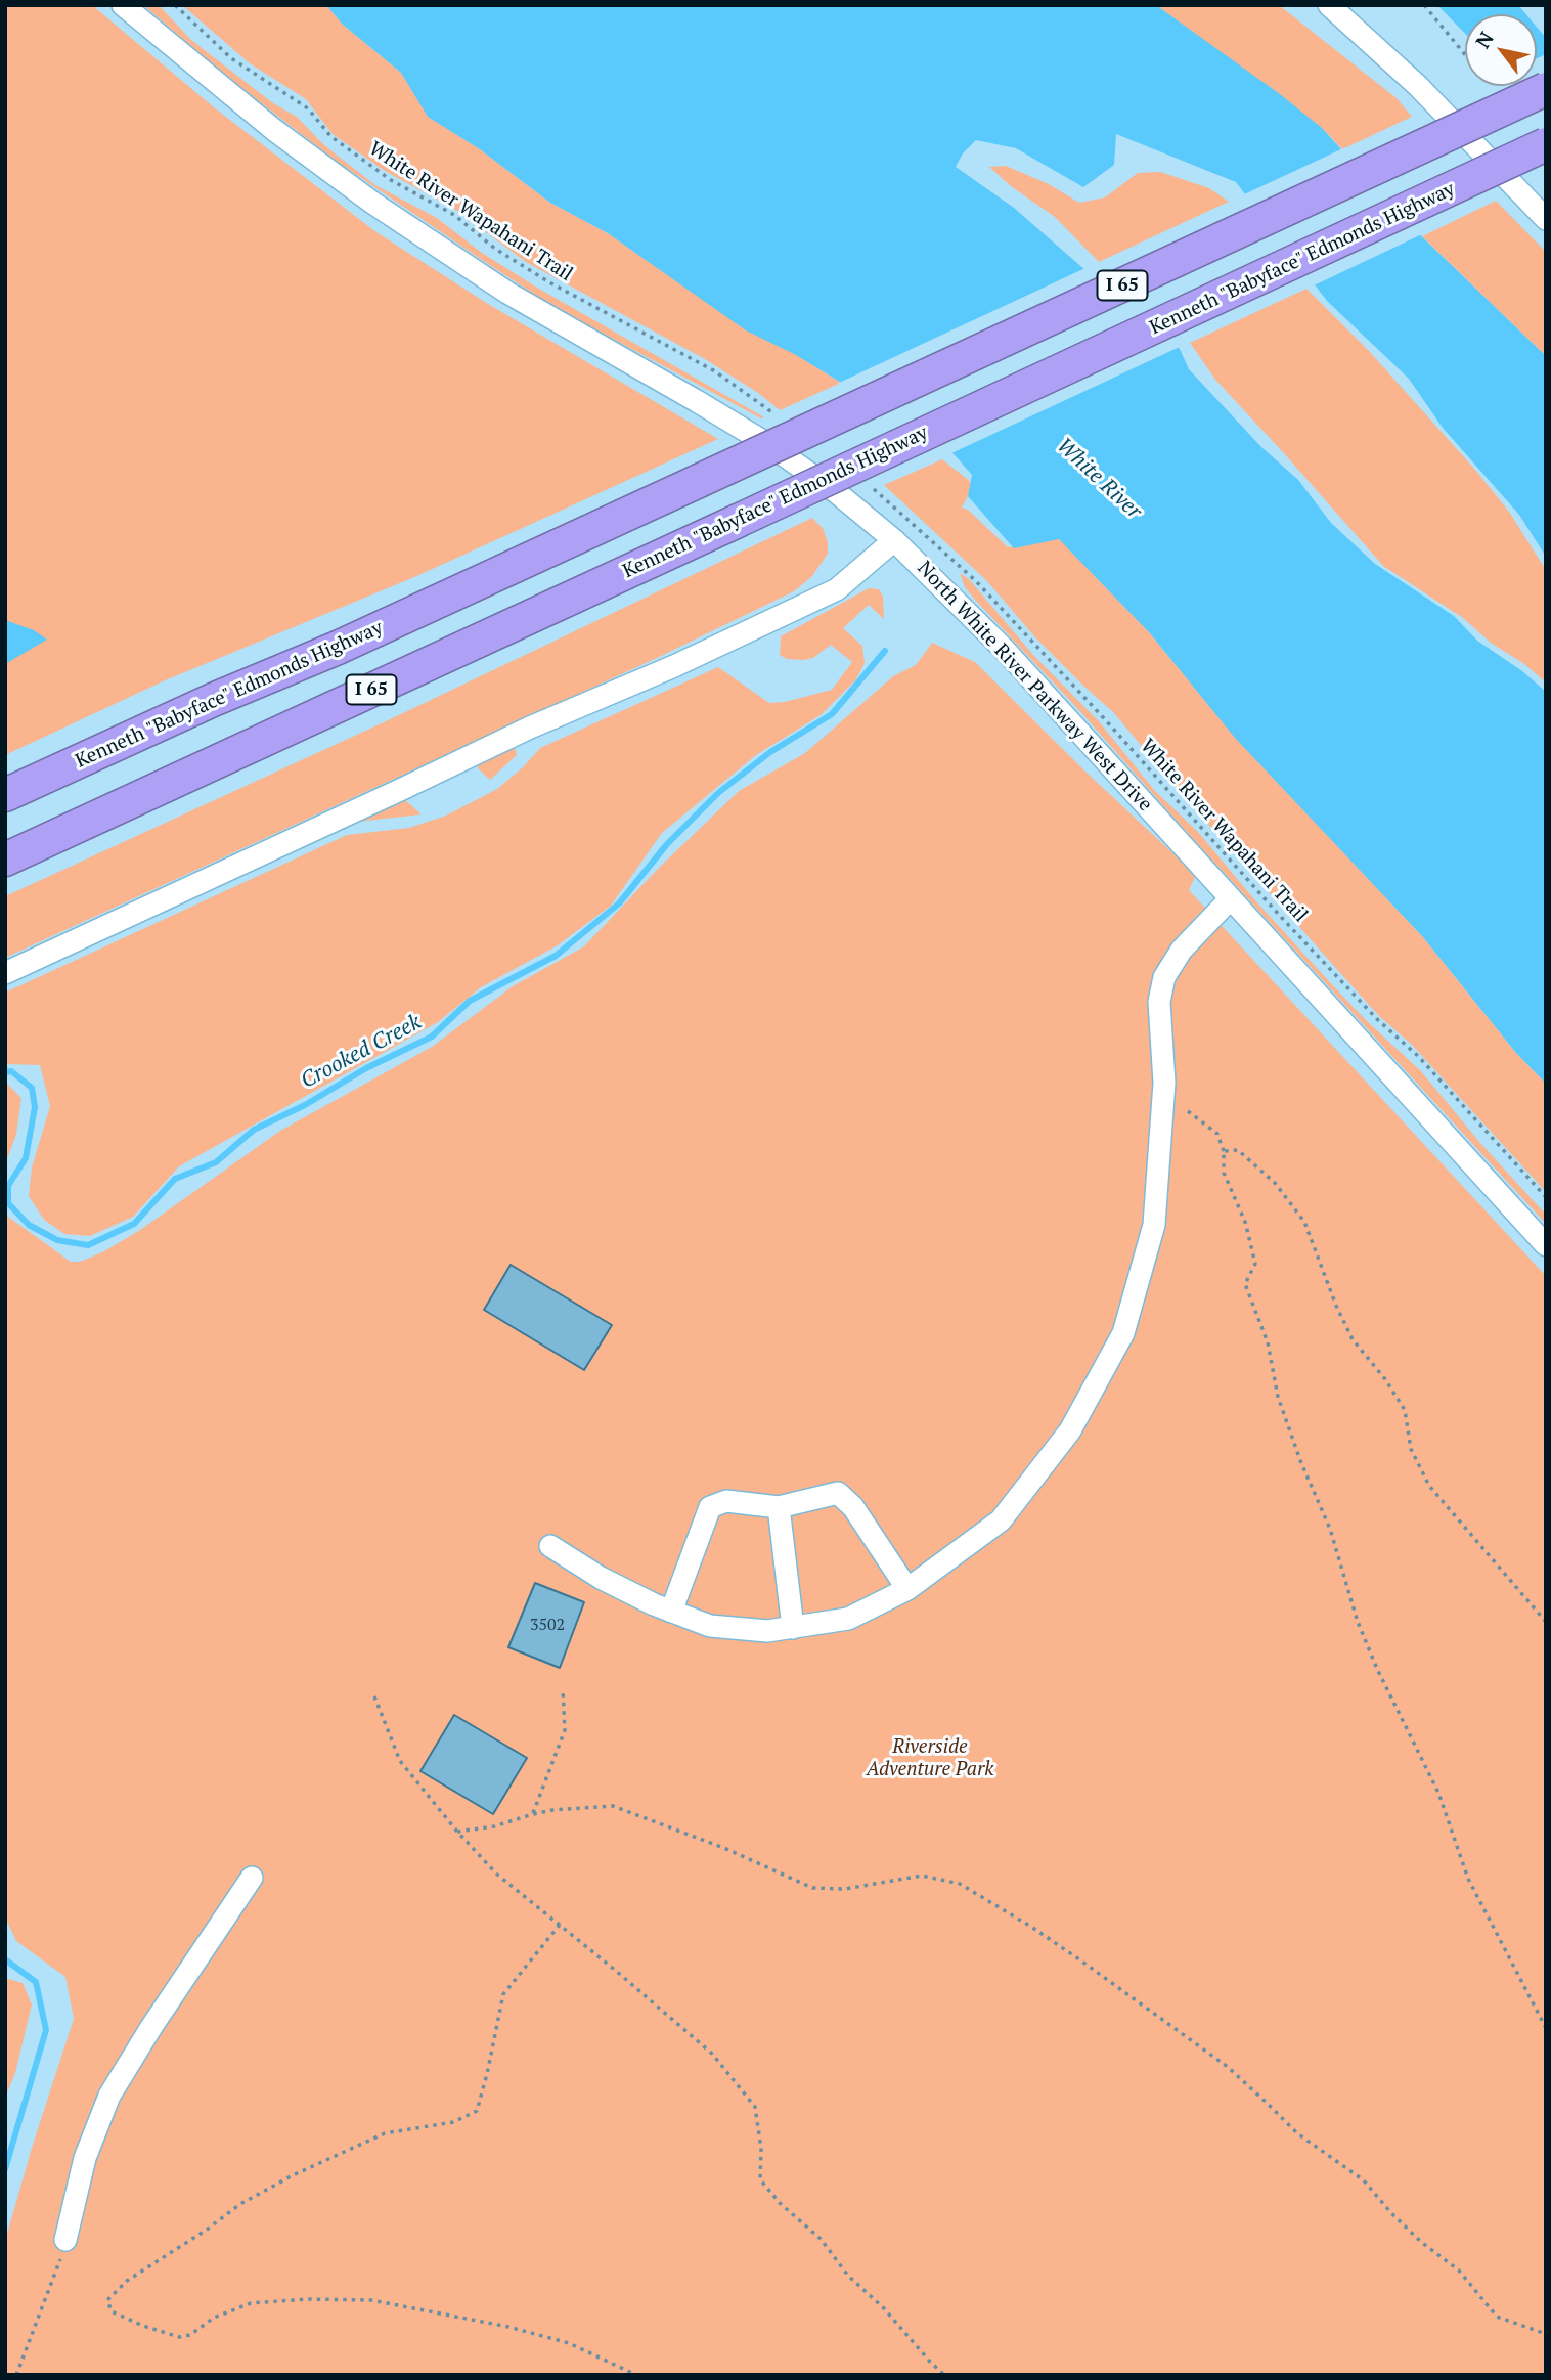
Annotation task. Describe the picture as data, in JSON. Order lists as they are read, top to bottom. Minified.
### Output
{"streets":{"highway":["Kenneth \"Babyface\" Edmonds Highway","I 65"],"street":["North White River Parkway West Drive"],"path":["White River Wapahani Trail"]},"water":["White River","Crooked Creek"],"parks":["Riverside Adventure Park"],"house_numbers":["3502"],"north":"top left"}
